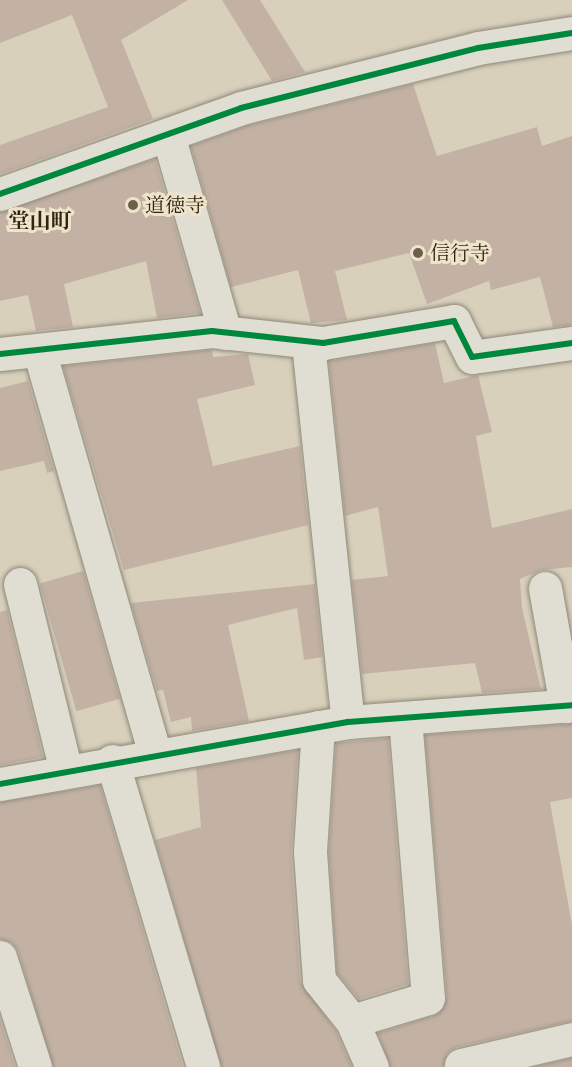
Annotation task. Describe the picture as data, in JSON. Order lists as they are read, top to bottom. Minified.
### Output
{"districts":["堂山町"],"places":["道徳寺","信行寺"]}
